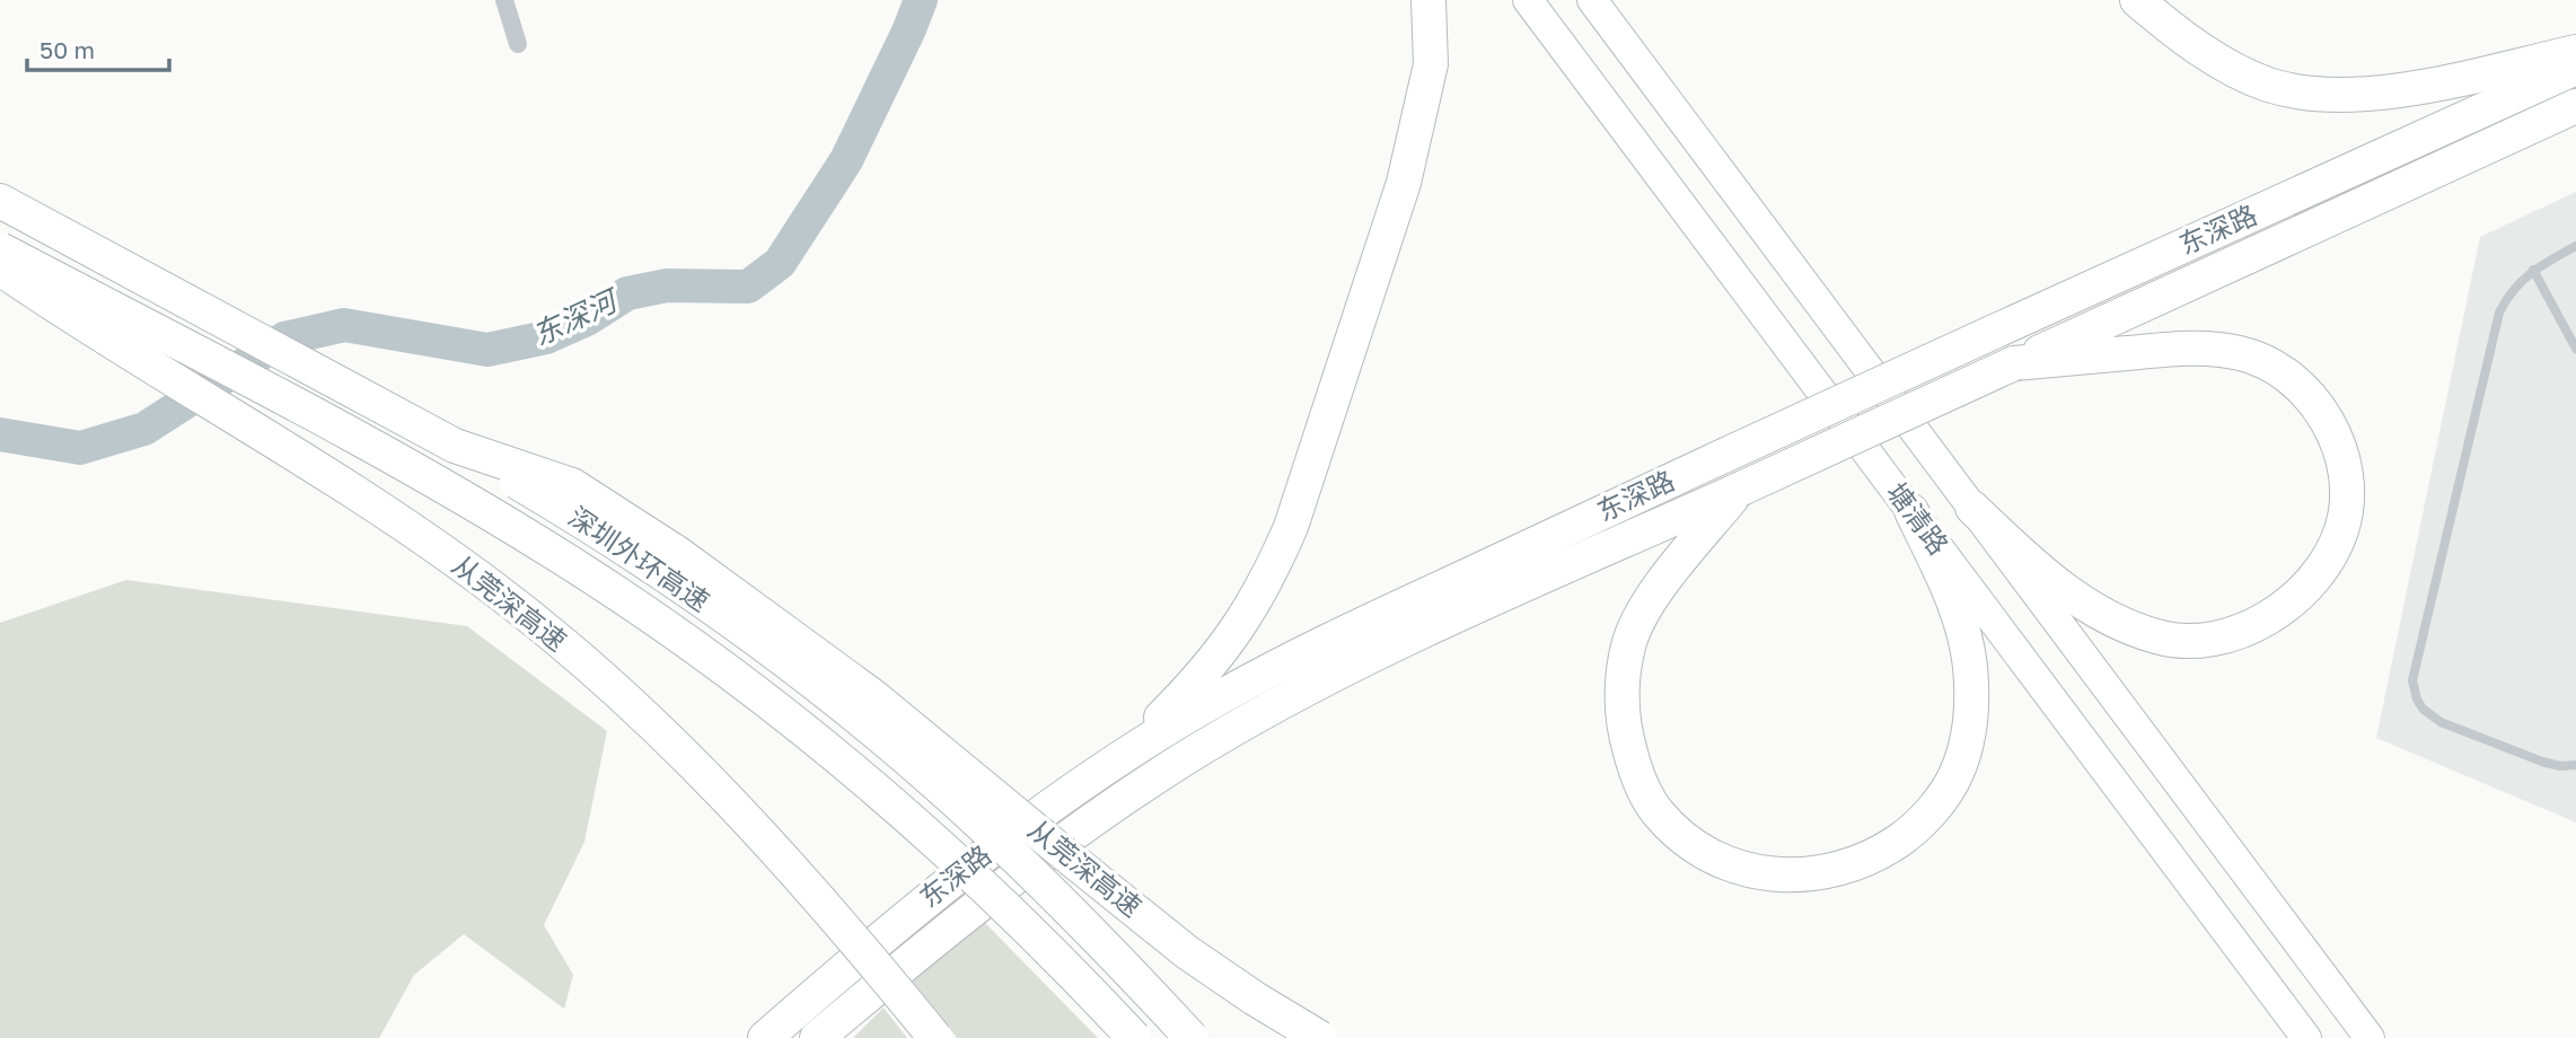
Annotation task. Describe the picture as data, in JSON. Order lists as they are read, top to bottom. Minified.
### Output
{"streets":{"highway":["东深路","深圳外环高速","从莞深高速"],"main road":["塘清路"]},"crossings":[["深圳外环高速","从莞深高速"]],"water":["东深河"],"scale_bar":"50 m"}
